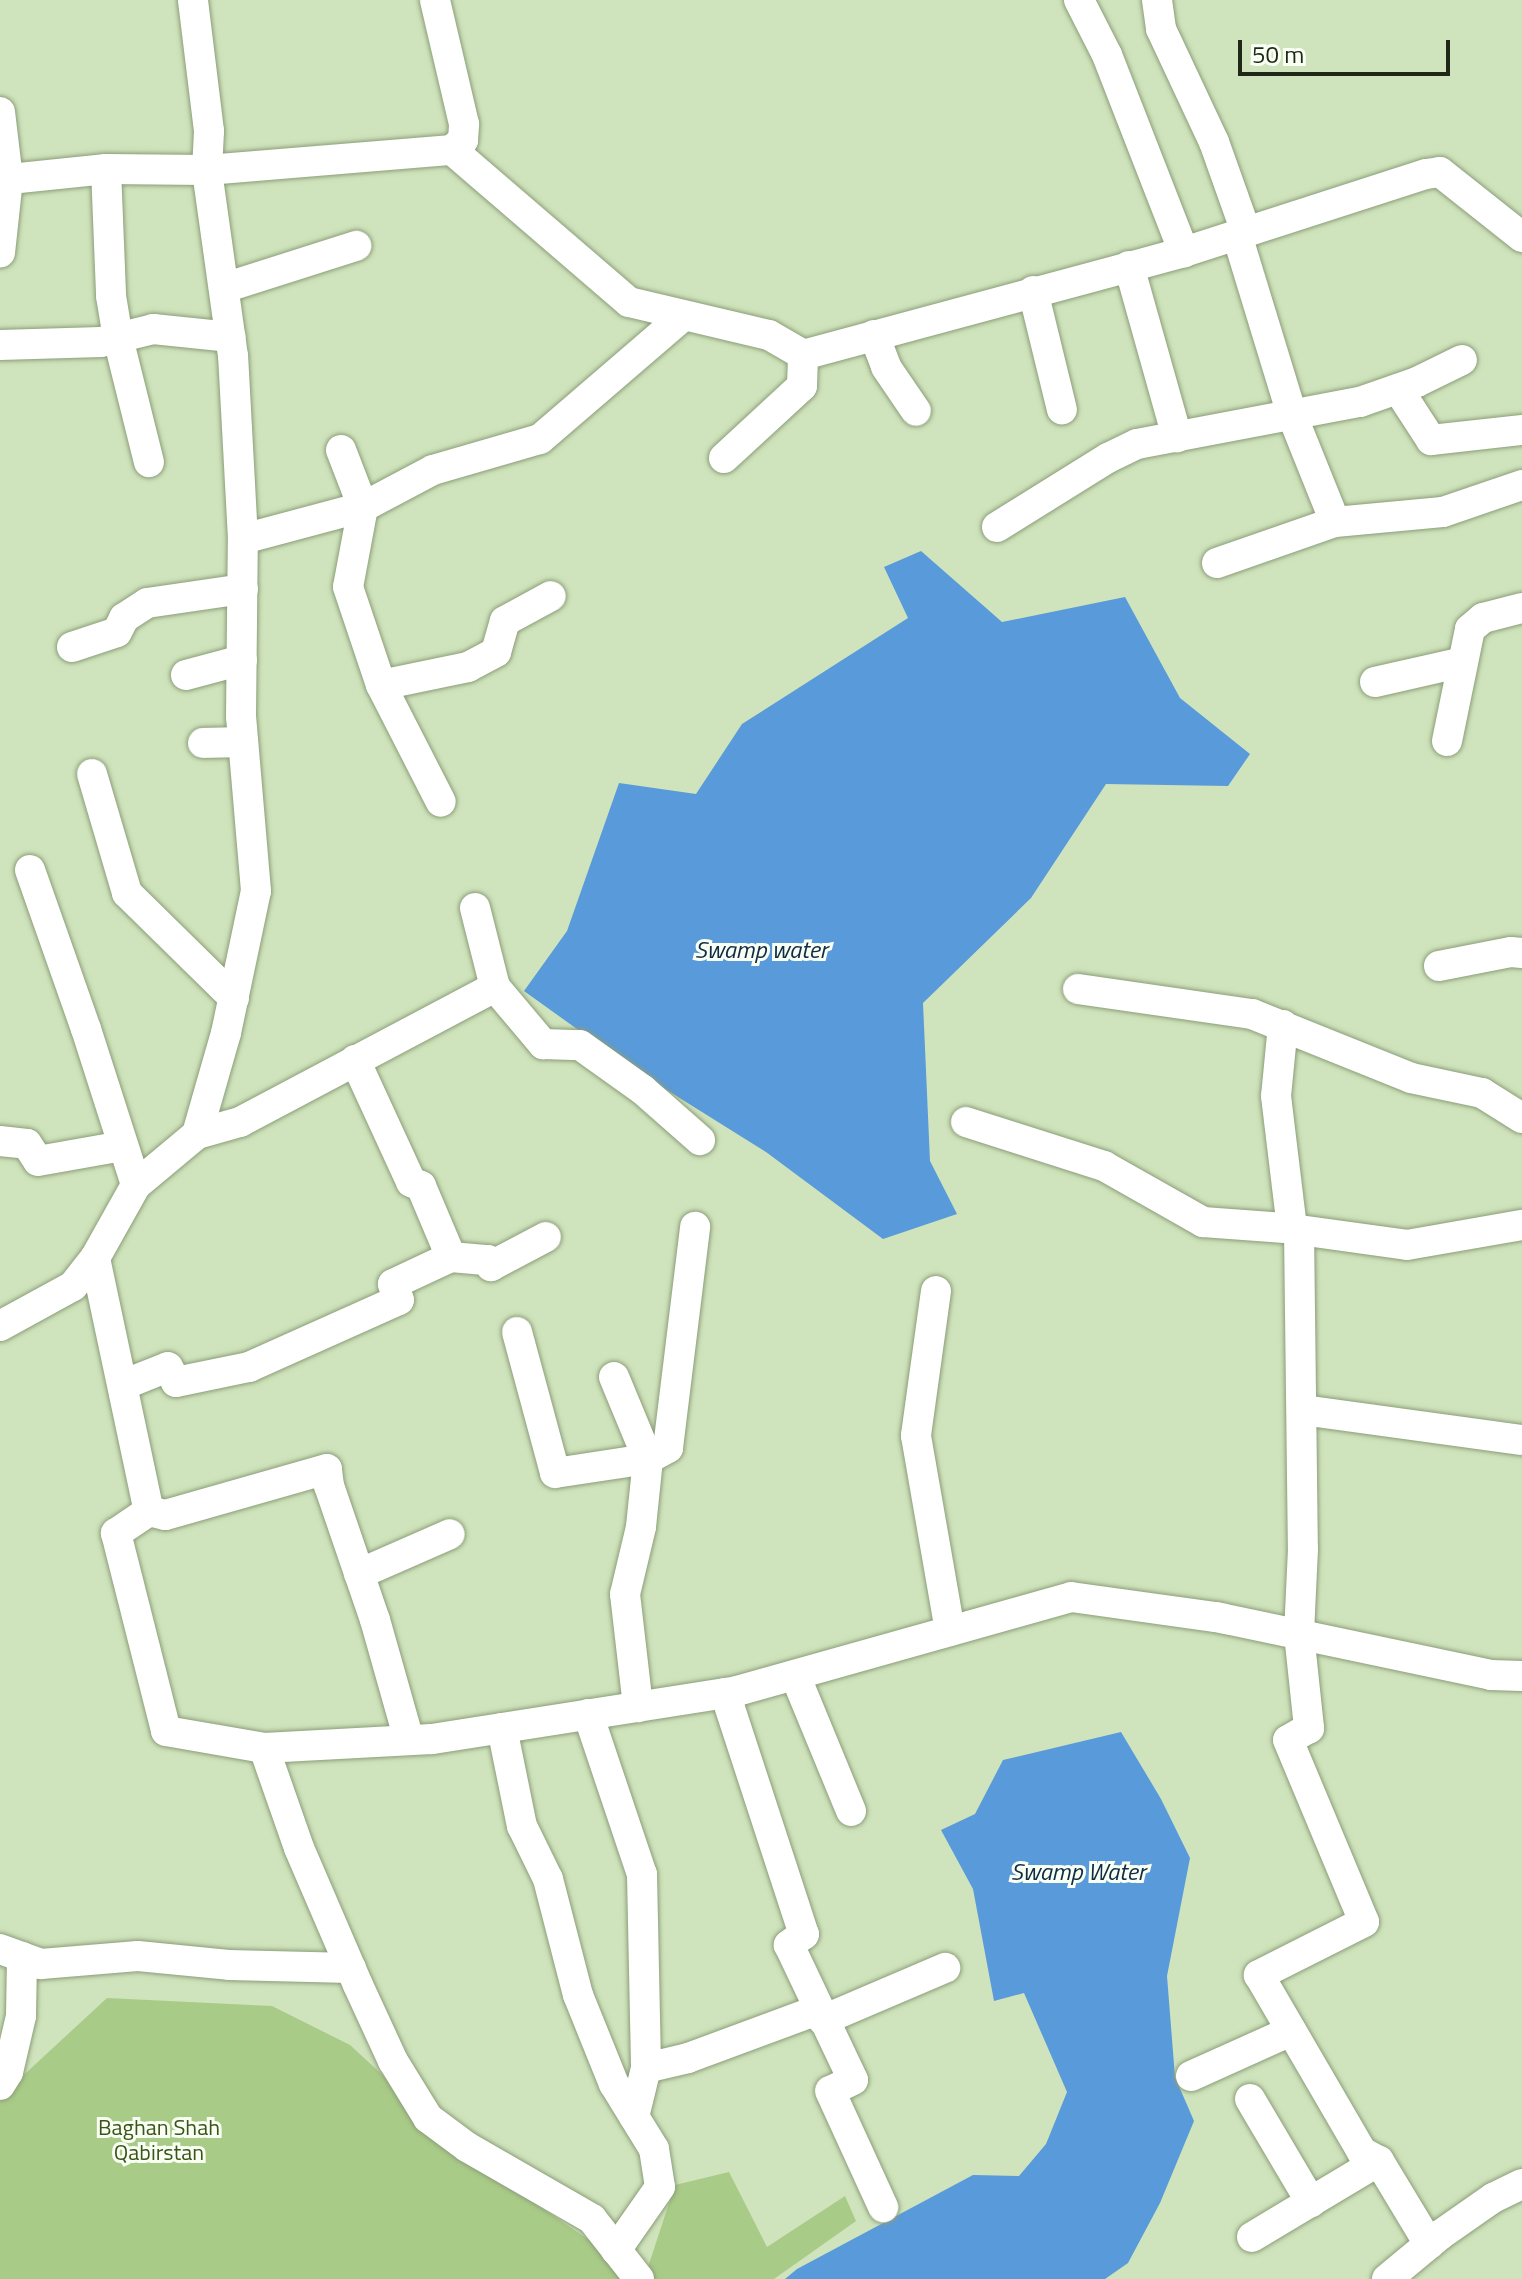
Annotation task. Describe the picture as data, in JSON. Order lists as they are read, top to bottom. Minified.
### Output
{"water":["Swamp water","Swamp Water"],"parks":["Baghan Shah Qabirstan"],"scale_bar":"50 m"}
